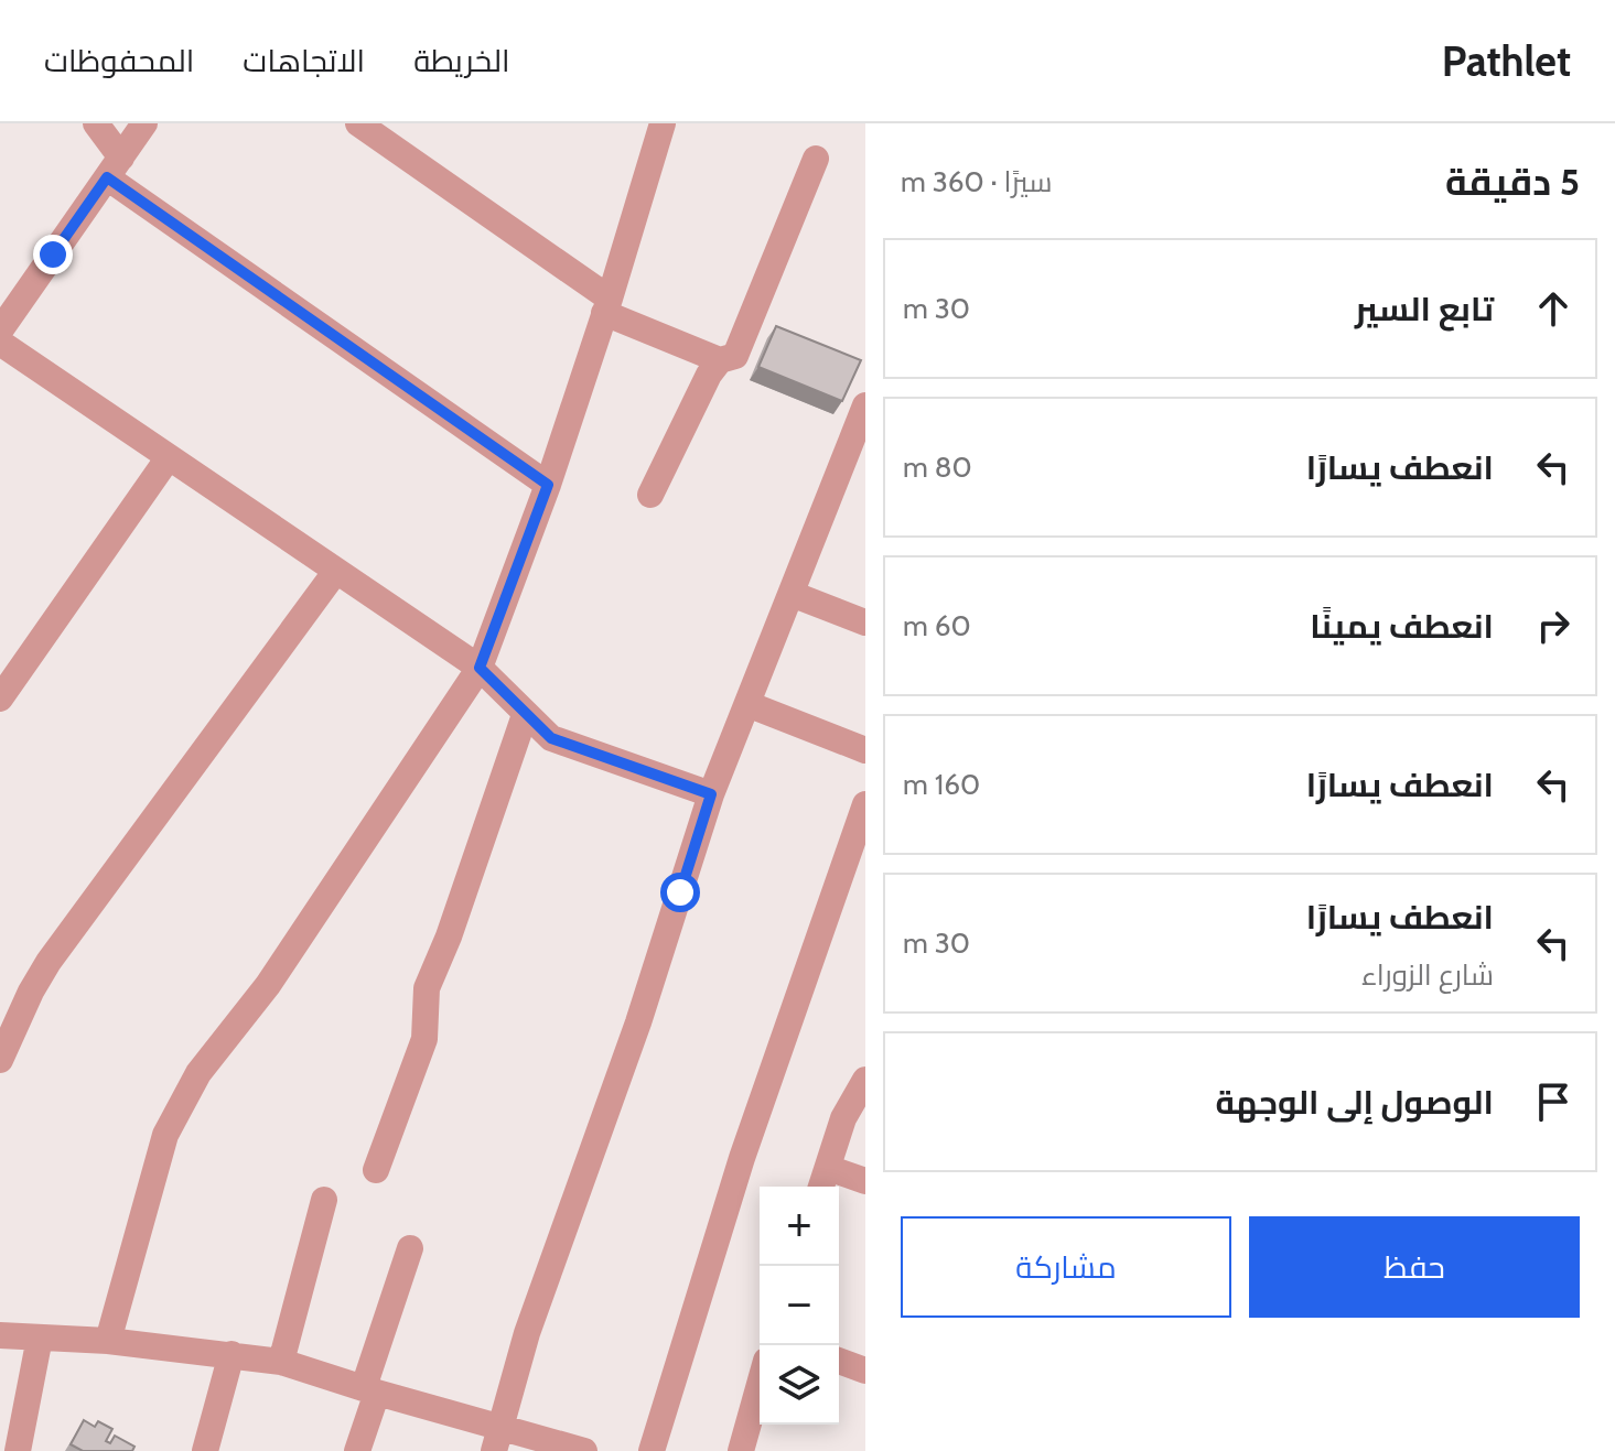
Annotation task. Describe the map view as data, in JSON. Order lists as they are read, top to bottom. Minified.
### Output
{"page":{"header":"Pathlet","nav":["الخريطة","الاتجاهات","المحفوظات"],"heading":["5 دقيقة","سيرًا · 360 m"],"list":[["تابع السير","30 m"],["انعطف يسارًا","80 m"],["انعطف يمينًا","60 m"],["انعطف يسارًا","160 m"],["انعطف يسارًا","شارع الزوراء","30 m"],"الوصول إلى الوجهة"],"map_buttons":["+","−"],"buttons":["حفظ","مشاركة"]}}
